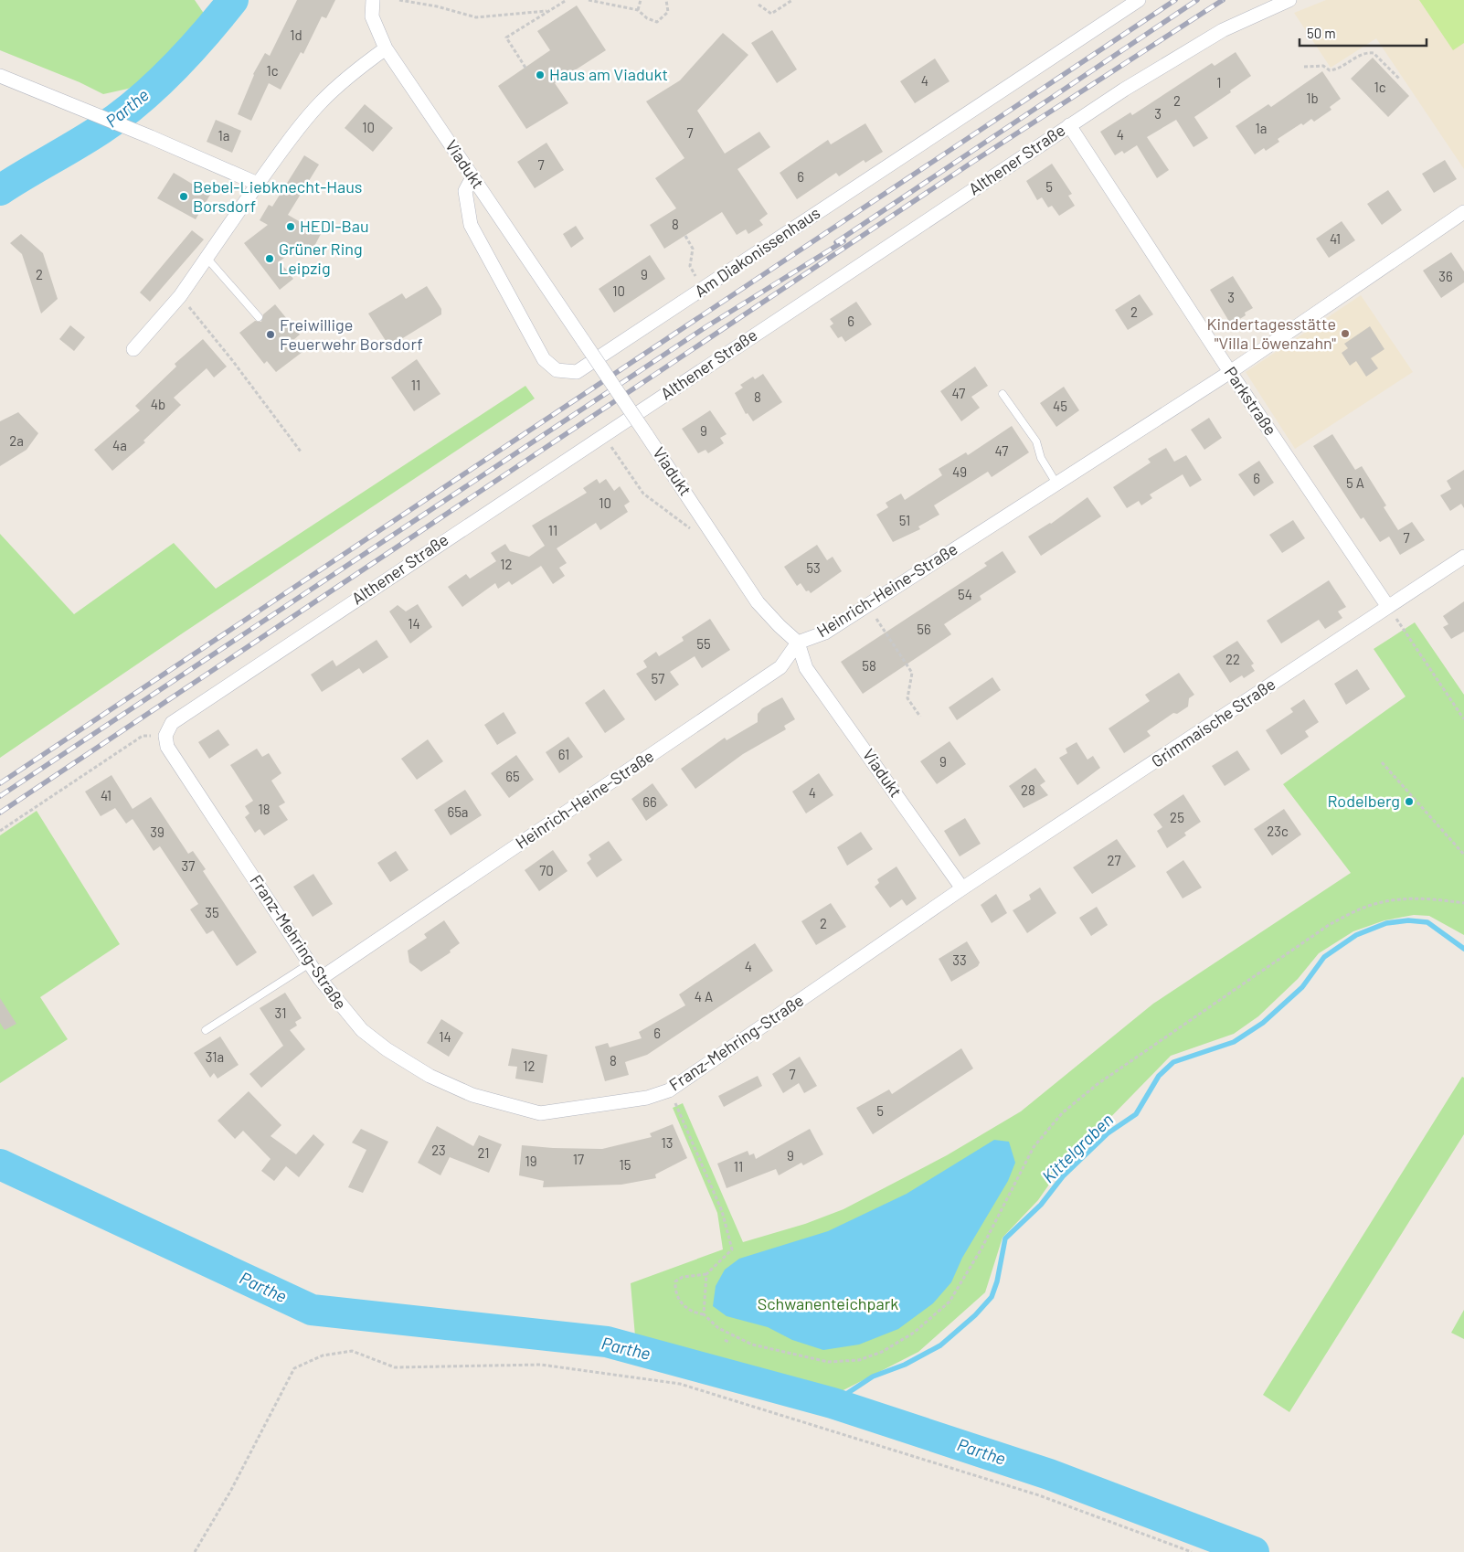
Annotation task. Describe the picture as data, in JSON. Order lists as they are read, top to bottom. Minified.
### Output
{"streets":{"street":["Althener Straße","Viadukt","Am Diakonissenhaus","Parkstraße","Heinrich-Heine-Straße","Grimmaische Straße","Franz-Mehring-Straße"]},"crossings":[["Althener Straße","Parkstraße"],["Althener Straße","Franz-Mehring-Straße"],["Viadukt","Am Diakonissenhaus"],["Viadukt","Heinrich-Heine-Straße"],["Viadukt","Grimmaische Straße"],["Viadukt","Franz-Mehring-Straße"],["Parkstraße","Heinrich-Heine-Straße"],["Parkstraße","Grimmaische Straße"],["Heinrich-Heine-Straße","Franz-Mehring-Straße"],["Grimmaische Straße","Franz-Mehring-Straße"]],"water":["Parthe","Kittelgraben"],"parks":["Schwanenteichpark"],"places":["Haus am Viadukt","Bebel-Liebknecht-Haus Borsdorf","HEDI-Bau","Grüner Ring Leipzig","Kindertagesstätte \"Villa Löwenzahn\"","Freiwillige Feuerwehr Borsdorf","Rodelberg"],"house_numbers":["1d","1c","4","1","1c","1b","2","3","10","1a","7","4","1a","7","6","5","8","41","2","9","36","10","3","2","6","11","47","8","4b","45","9","2a","4a","47","49","6","5 A","10","51","11","7","12","53","54","14","56","55","22","58","57","61","9","65","28","4","41","66","18","65a","25","23c","39","27","37","70","35","2","33","4","4 A","31","6","14","31a","8","12","7","5","13","23","21","9","17","19","15","11"],"scale_bar":"50 m"}
